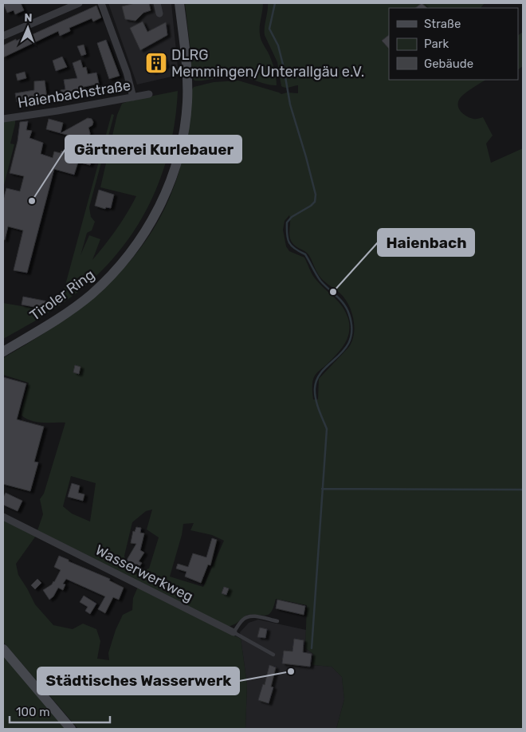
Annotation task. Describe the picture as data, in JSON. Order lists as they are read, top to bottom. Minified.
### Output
{"streets":{"main road":["Tiroler Ring"],"street":["Haienbachstraße","Wasserwerkweg"]},"places":{"building":["DLRG Memmingen/Unterallgäu e.V."],"other":["Gärtnerei Kurlebauer","Haienbach","Städtisches Wasserwerk"]},"legend":["Straße","Park","Gebäude"],"scale_bar":"100 m","north":"top"}
